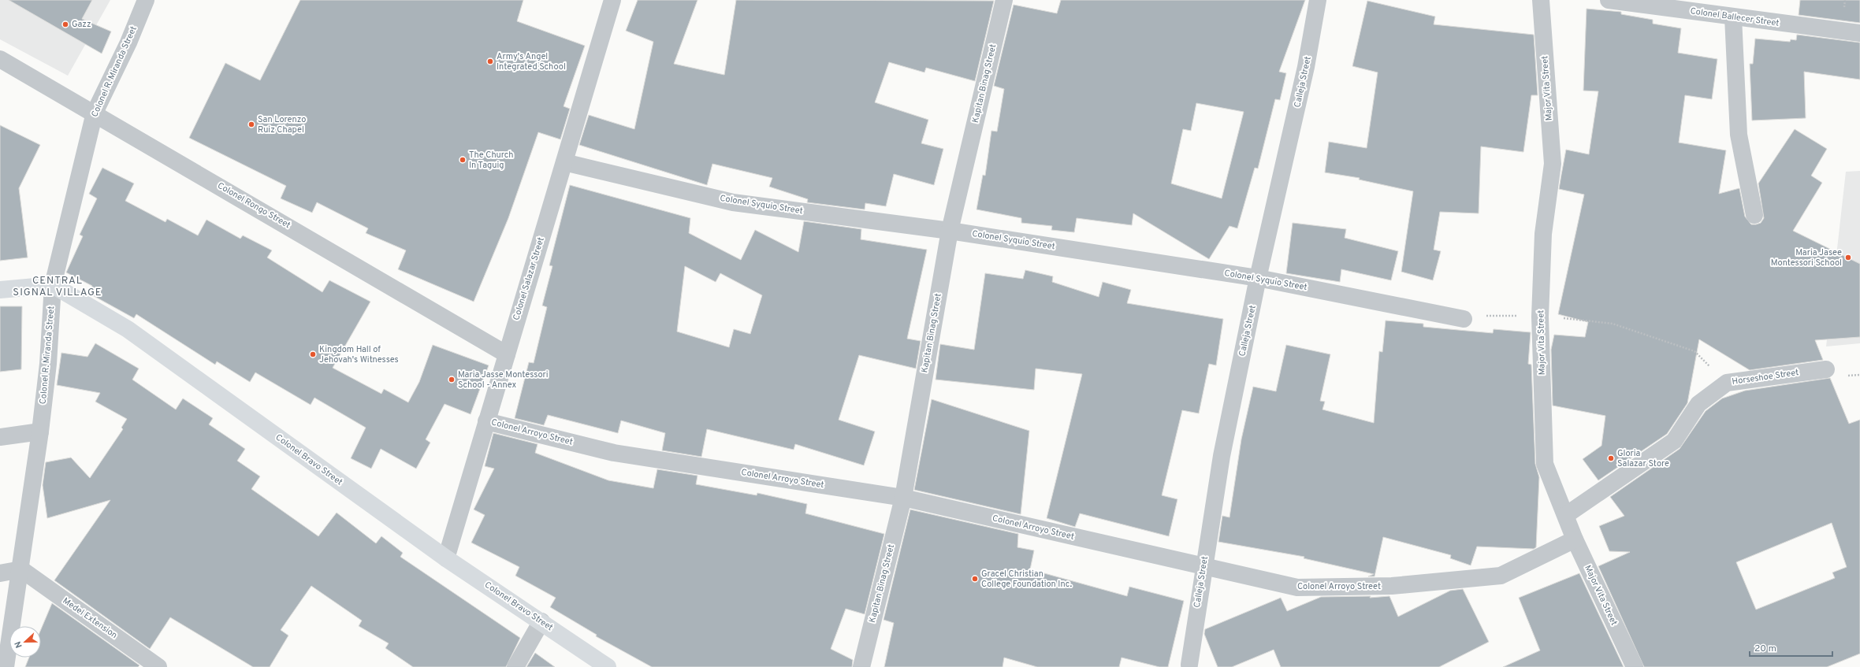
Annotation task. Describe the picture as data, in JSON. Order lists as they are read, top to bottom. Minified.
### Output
{"streets":{"main road":["Colonel Bravo Street"],"street":["Colonel Ballecer Street","Colonel R. Miranda Street","Calleja Street","Kapitan Binag Street","Major Vita Street","Colonel Syquio Street","Colonel Rongo Street","Colonel Salazar Street","Horseshoe Street","Colonel Arroyo Street","Medel Extension"]},"crossings":[["Colonel R. Miranda Street","Colonel Rongo Street"],["Colonel R. Miranda Street","Colonel Bravo Street"],["Colonel R. Miranda Street","Medel Extension"],["Calleja Street","Colonel Syquio Street"],["Calleja Street","Colonel Arroyo Street"],["Kapitan Binag Street","Colonel Syquio Street"],["Kapitan Binag Street","Colonel Arroyo Street"],["Major Vita Street","Horseshoe Street"],["Major Vita Street","Colonel Arroyo Street"],["Colonel Syquio Street","Colonel Salazar Street"],["Colonel Rongo Street","Colonel Salazar Street"],["Colonel Salazar Street","Colonel Arroyo Street"],["Colonel Salazar Street","Colonel Bravo Street"]],"districts":["CENTRAL SIGNAL VILLAGE"],"places":["Gazz","Army's Angel Integrated School","San Lorenzo Ruiz Chapel","The Church In Taguig","Maria Jasee Montessori School","Kingdom Hall of Jehovah's Witnesses","Maria Jasse Montessori School - Annex","Gloria Salazar Store","Gracel Christian College Foundation Inc."],"scale_bar":"20 m","north":"left"}
